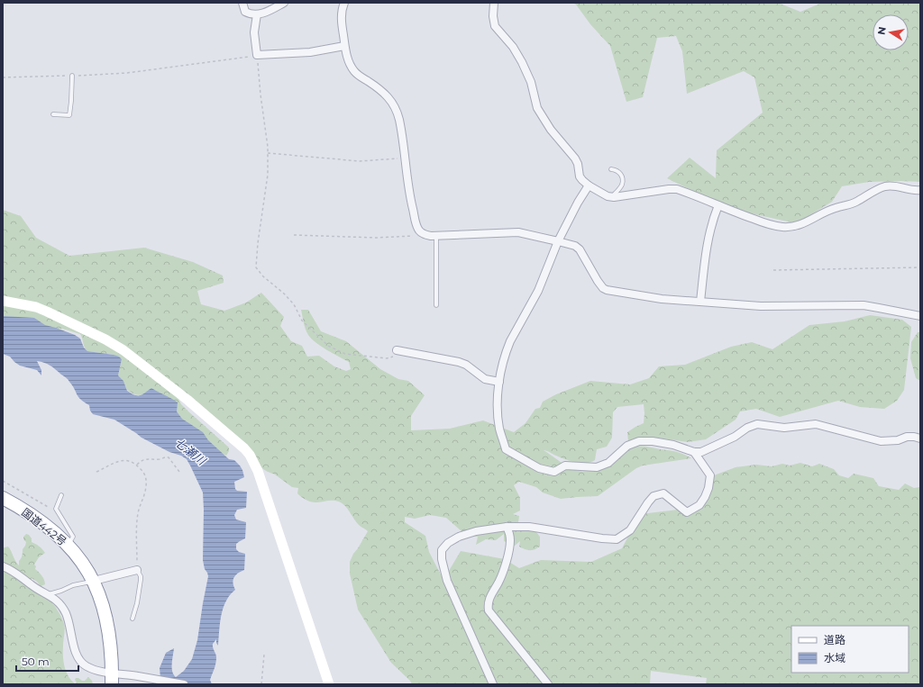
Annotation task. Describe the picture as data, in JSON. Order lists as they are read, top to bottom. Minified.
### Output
{"streets":{"highway":["国道442号"]},"water":["七瀬川"],"legend":["道路","水域"],"scale_bar":"50 m","north":"left"}
